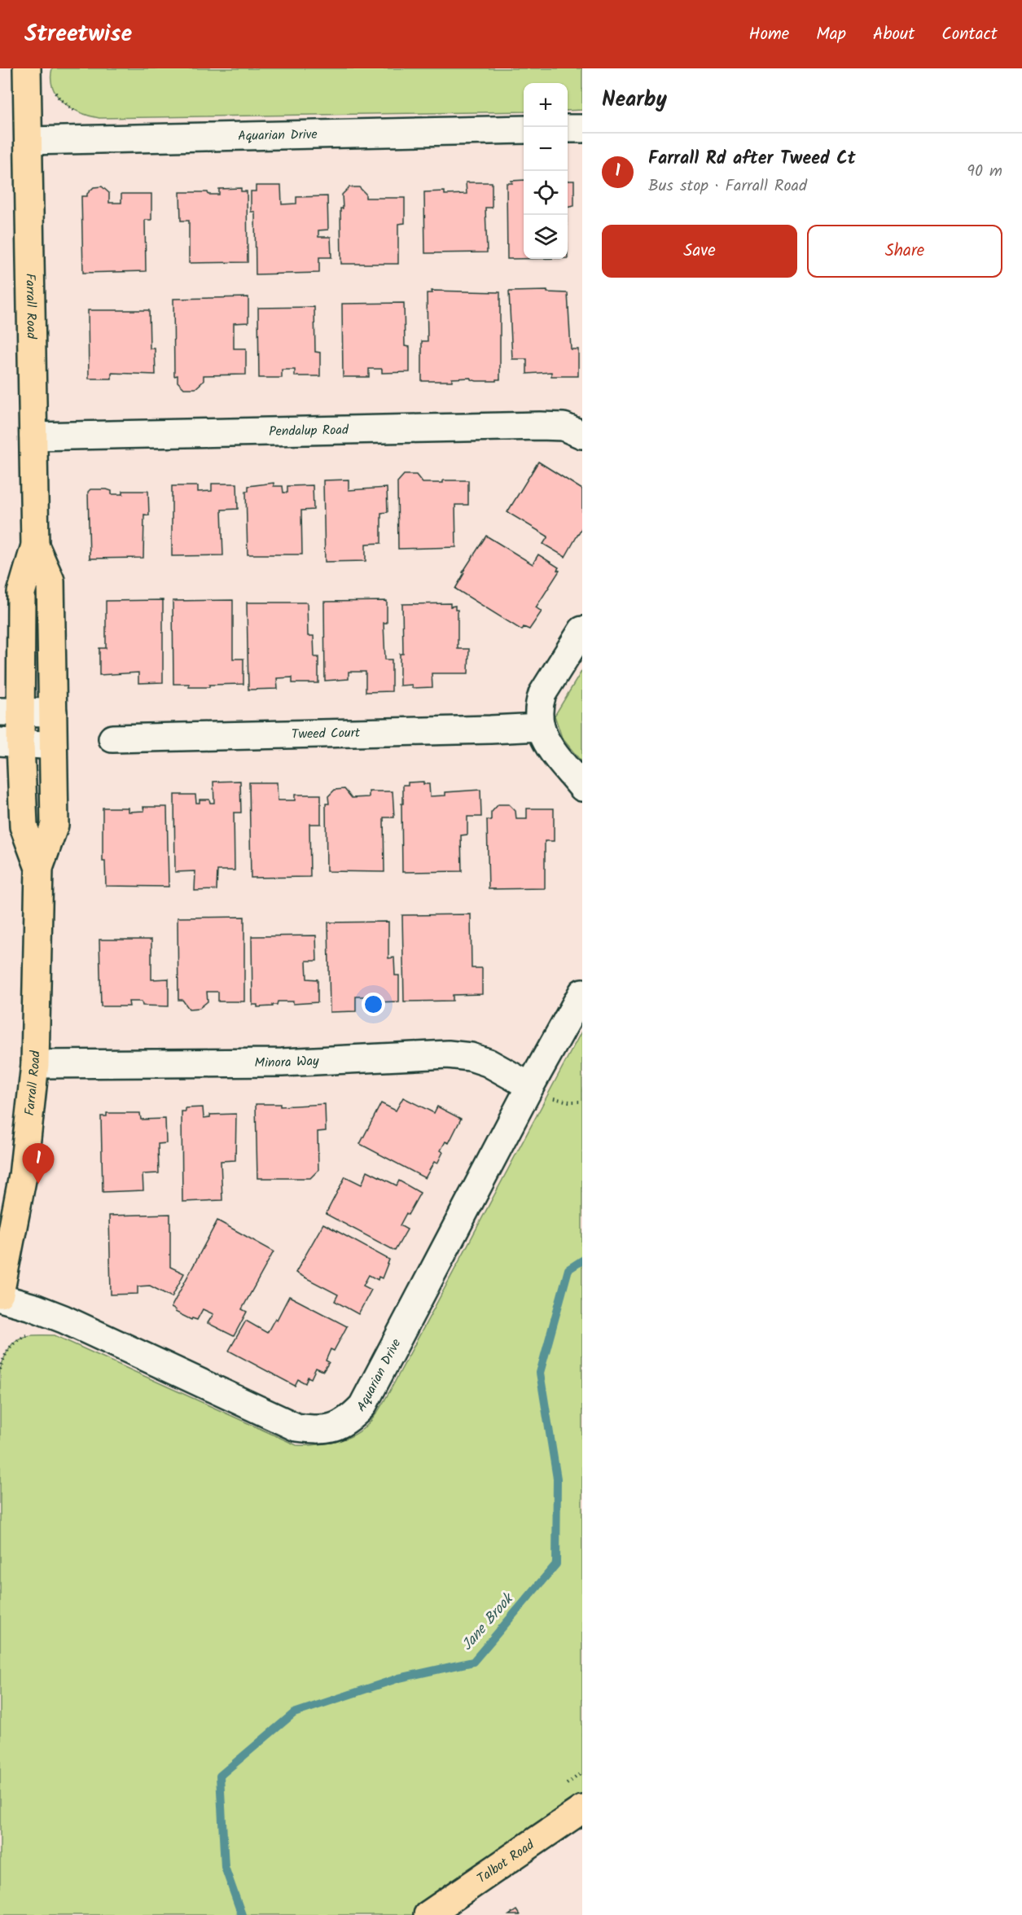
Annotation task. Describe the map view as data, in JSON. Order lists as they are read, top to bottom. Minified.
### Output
{"streets":{"main road":["Farrall Road","Talbot Road"],"street":["Aquarian Drive","Pendalup Road","Tweed Court","Minora Way"]},"crossings":[["Aquarian Drive","Farrall Road"],["Aquarian Drive","Minora Way"],["Farrall Road","Pendalup Road"],["Farrall Road","Minora Way"]],"water":["Jane Brook"],"page":{"header":"Streetwise","nav":["Home","Map","About","Contact"],"heading":"Nearby","map_buttons":["+","−"],"list":[{"mark":"1","name":"Farrall Rd after Tweed Ct","note":"Bus stop · Farrall Road","value":"90 m"}],"buttons":["Save","Share"],"pins":"1"}}
